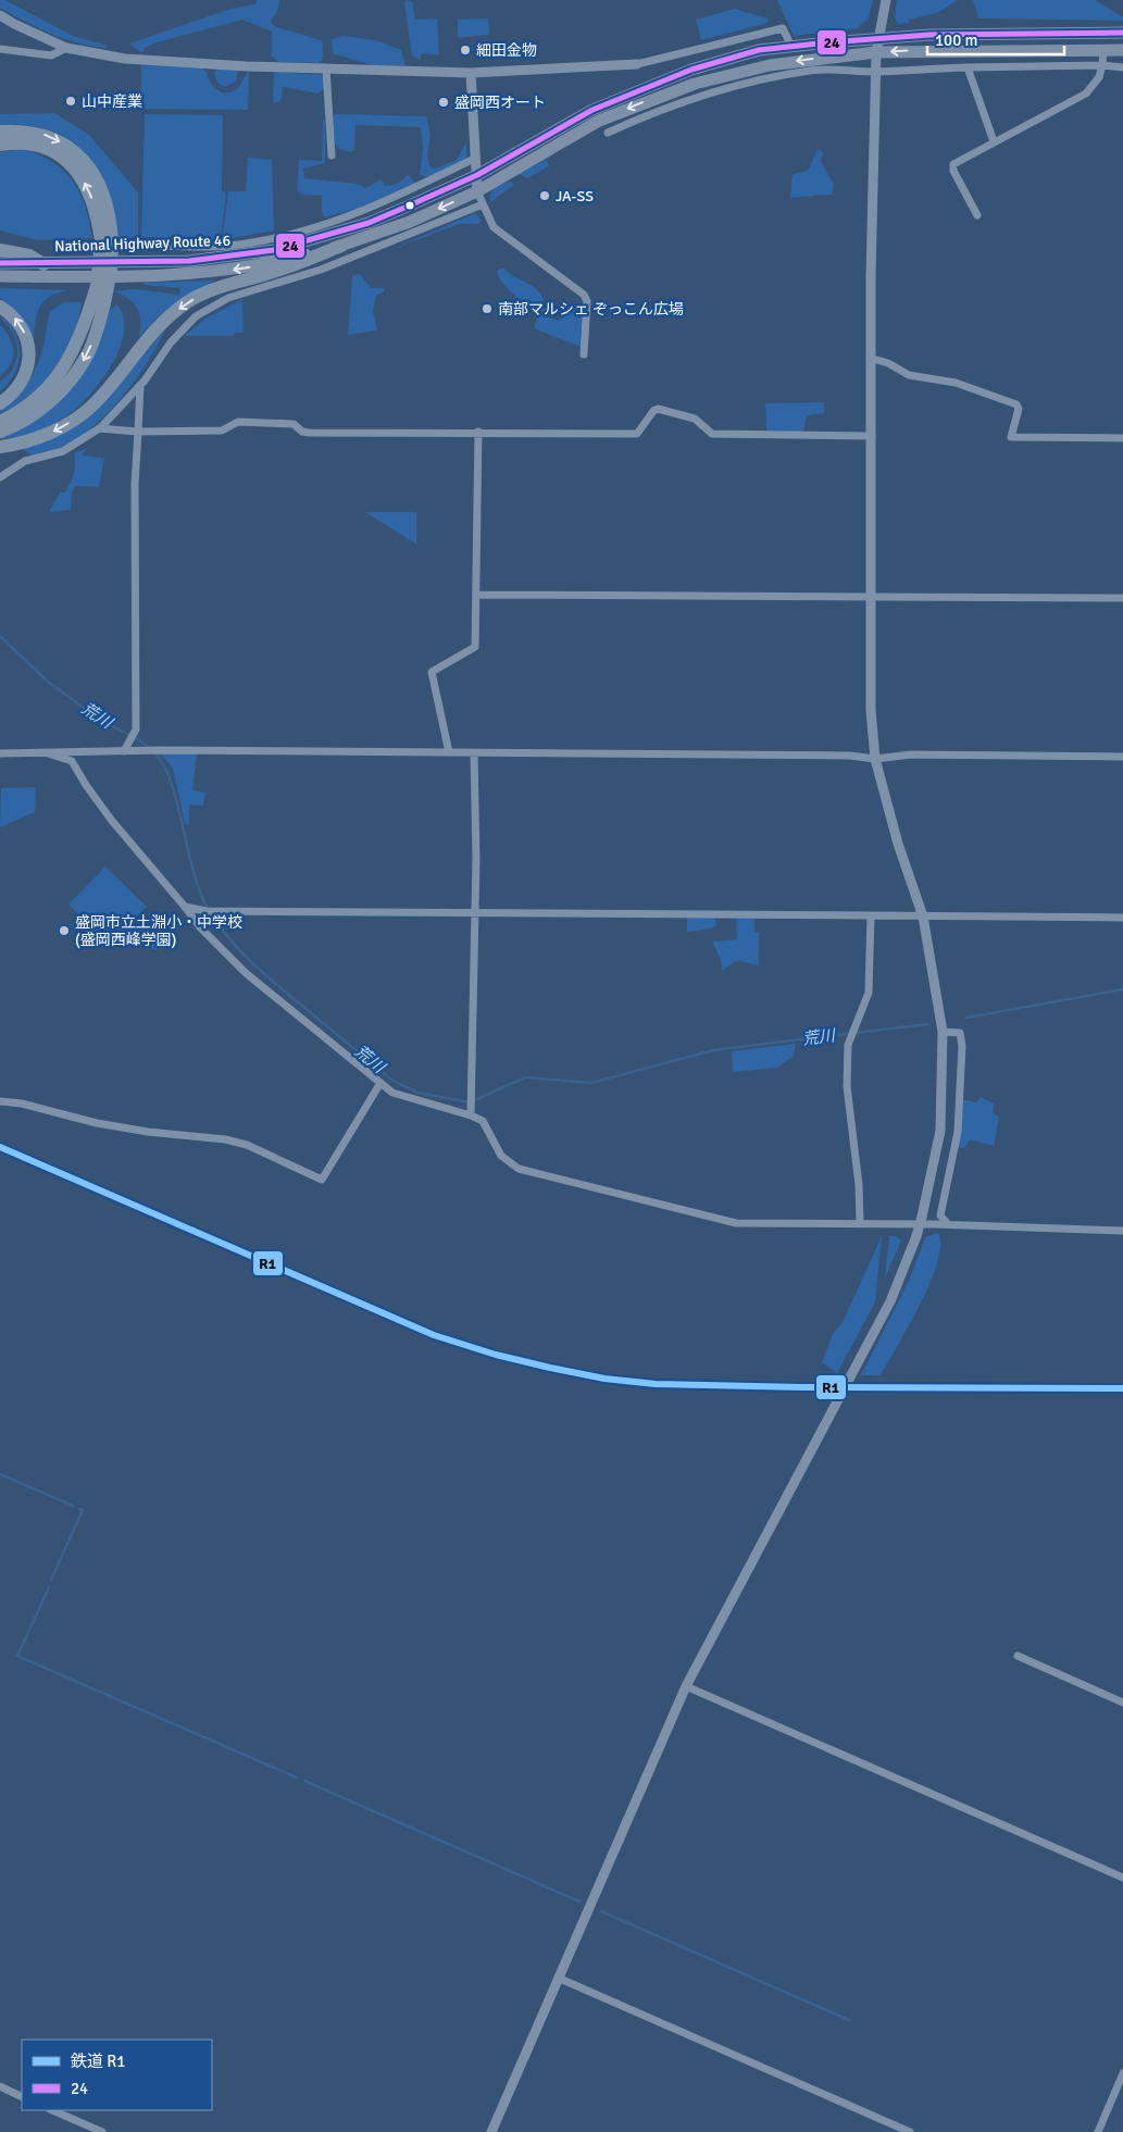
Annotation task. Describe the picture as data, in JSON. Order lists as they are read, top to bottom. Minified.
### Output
{"streets":{"highway":["National Highway Route 46"]},"water":["荒川"],"places":["細田金物","山中産業","盛岡西オート","JA-SS","南部マルシェ ぞっこん広場","盛岡市立土淵小・中学校 (盛岡西峰学園)"],"lines":["transit line 24","rail line R1"],"legend":["鉄道 R1","24"],"scale_bar":"100 m"}
